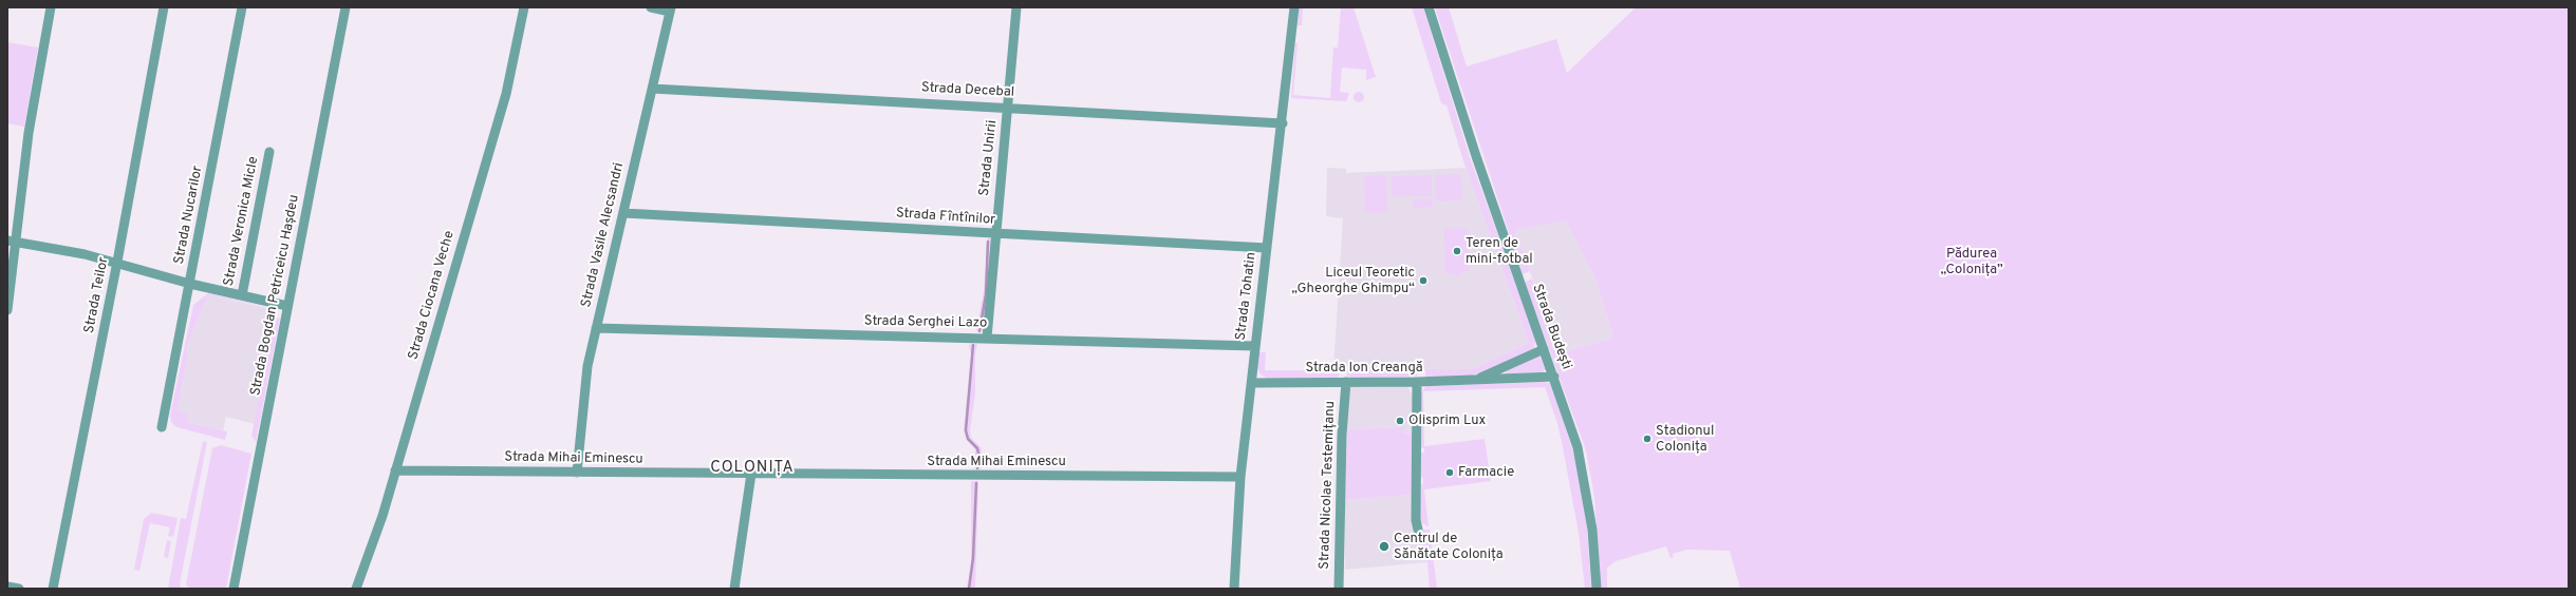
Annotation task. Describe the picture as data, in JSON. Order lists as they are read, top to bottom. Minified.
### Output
{"streets":{"street":["Strada Decebal","Strada Unirii","Strada Nucarilor","Strada Fîntînilor","Strada Veronica Micle","Strada Vasile Alecsandri","Strada Teilor","Strada Bogdan Petriceicu Hașdeu","Strada Ciocana Veche","Strada Tohatin","Strada Serghei Lazo","Strada Budești","Strada Ion Creangă","Strada Mihai Eminescu","Strada Nicolae Testemițanu"]},"crossings":[["Strada Decebal","Strada Unirii"],["Strada Decebal","Strada Vasile Alecsandri"],["Strada Decebal","Strada Tohatin"],["Strada Unirii","Strada Fîntînilor"],["Strada Unirii","Strada Serghei Lazo"],["Strada Fîntînilor","Strada Vasile Alecsandri"],["Strada Fîntînilor","Strada Tohatin"],["Strada Vasile Alecsandri","Strada Serghei Lazo"],["Strada Vasile Alecsandri","Strada Mihai Eminescu"],["Strada Ciocana Veche","Strada Mihai Eminescu"],["Strada Tohatin","Strada Serghei Lazo"],["Strada Tohatin","Strada Ion Creangă"],["Strada Tohatin","Strada Mihai Eminescu"],["Strada Budești","Strada Ion Creangă"],["Strada Ion Creangă","Strada Nicolae Testemițanu"]],"districts":["COLONIȚA"],"parks":["Pădurea „Colonița”"],"places":["Teren de mini-fotbal","Liceul Teoretic „Gheorghe Ghimpu“","Olisprim Lux","Stadionul Colonița","Farmacie","Centrul de Sănătate Colonița"]}
